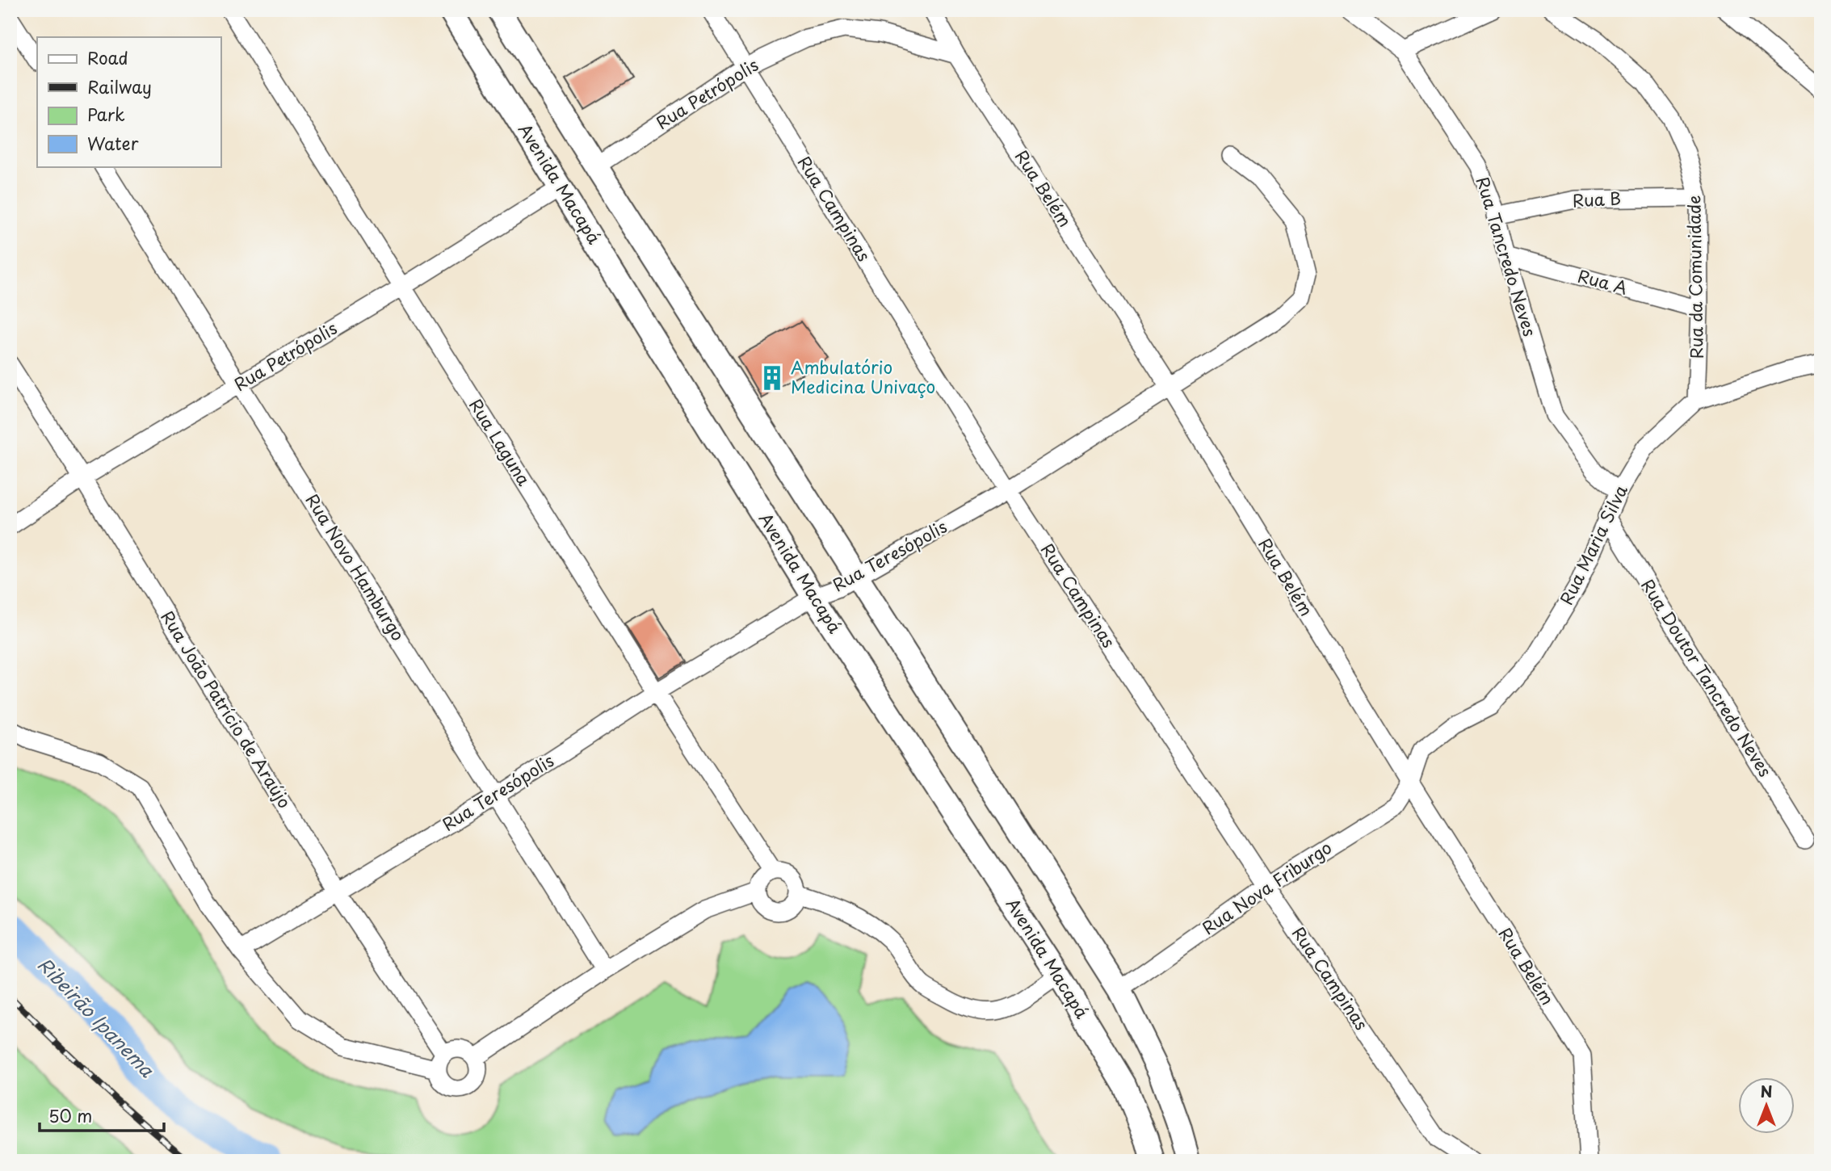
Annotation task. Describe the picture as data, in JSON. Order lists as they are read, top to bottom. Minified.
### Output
{"streets":{"main road":["Avenida Macapá"],"street":["Rua Petrópolis","Rua Belém","Rua B","Rua Campinas","Rua Tancredo Neves","Rua da Comunidade","Rua A","Rua Laguna","Rua Maria Silva","Rua Teresópolis","Rua Novo Hamburgo","Rua Doutor Tancredo Neves","Rua João Patrício de Araújo","Rua Nova Friburgo"]},"crossings":[["Rua Petrópolis","Avenida Macapá"],["Rua Petrópolis","Rua Belém"],["Rua Petrópolis","Rua Campinas"],["Rua Petrópolis","Rua Laguna"],["Rua Petrópolis","Rua Novo Hamburgo"],["Rua Petrópolis","Rua João Patrício de Araújo"],["Avenida Macapá","Rua Teresópolis"],["Rua Belém","Rua Maria Silva"],["Rua Belém","Rua Teresópolis"],["Rua Belém","Rua Nova Friburgo"],["Rua B","Rua Tancredo Neves"],["Rua B","Rua da Comunidade"],["Rua Campinas","Rua Teresópolis"],["Rua Campinas","Rua Nova Friburgo"],["Rua Tancredo Neves","Rua A"],["Rua Tancredo Neves","Rua Maria Silva"],["Rua da Comunidade","Rua A"],["Rua da Comunidade","Rua Maria Silva"],["Rua Laguna","Rua Teresópolis"],["Rua Maria Silva","Rua Doutor Tancredo Neves"],["Rua Maria Silva","Rua Nova Friburgo"],["Rua Teresópolis","Rua Novo Hamburgo"],["Rua Teresópolis","Rua João Patrício de Araújo"]],"water":["Ribeirão Ipanema"],"places":{"building":["Ambulatório Medicina Univaço"]},"legend":["Road","Railway","Park","Water"],"scale_bar":"50 m","north":"top"}
